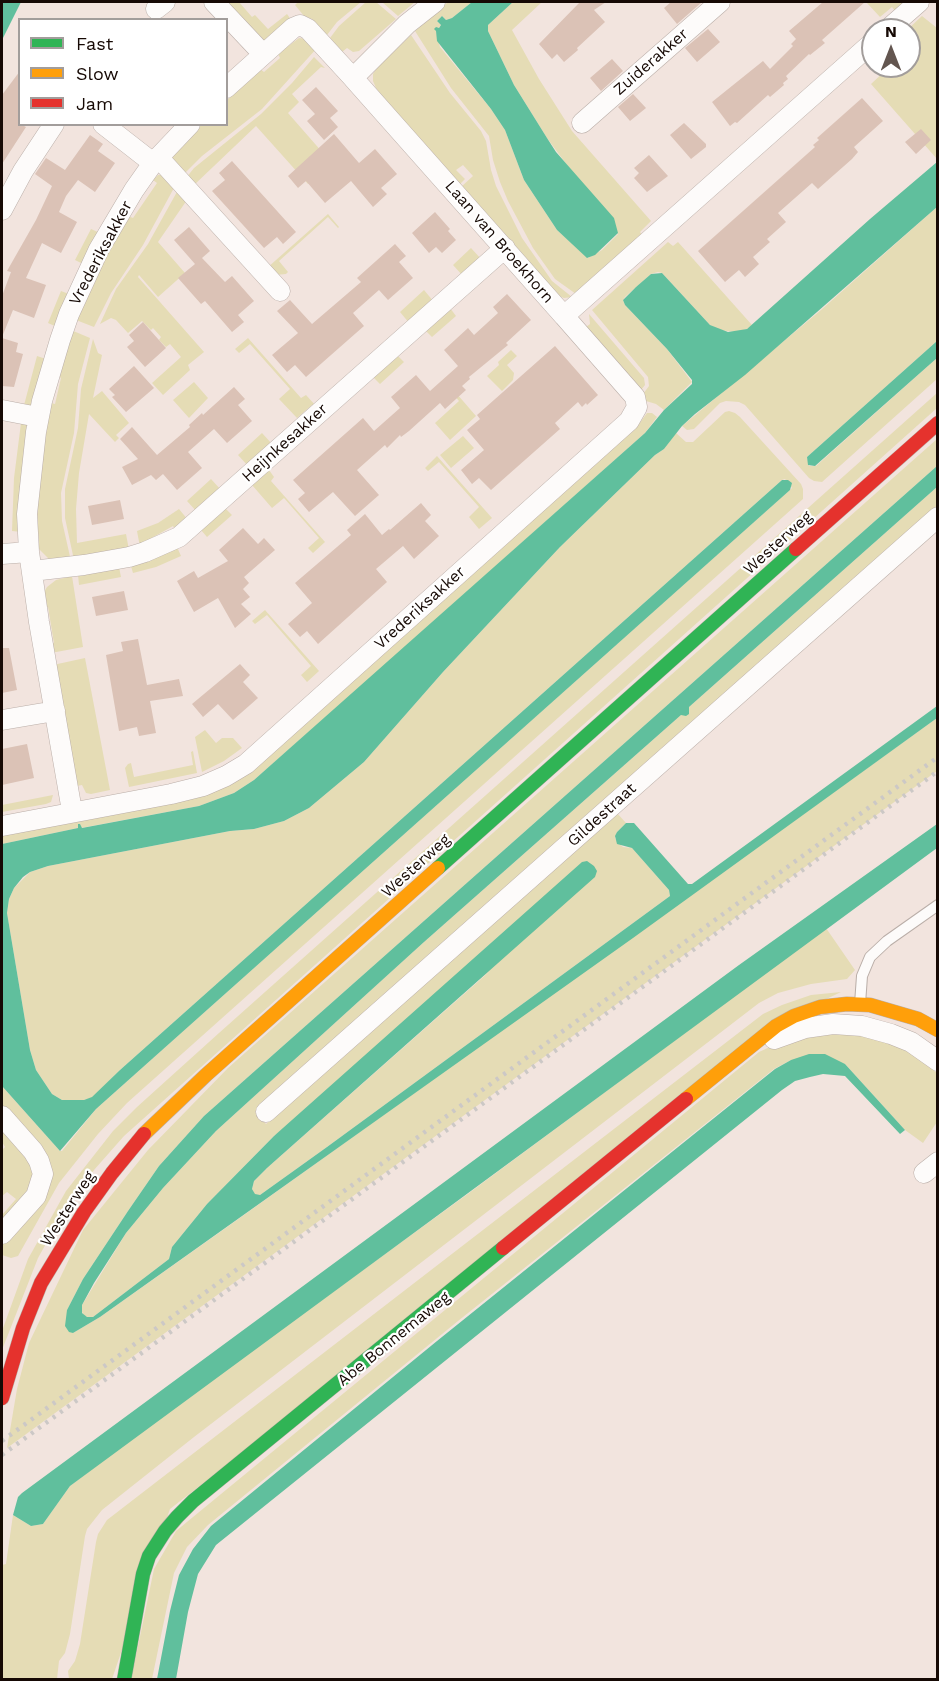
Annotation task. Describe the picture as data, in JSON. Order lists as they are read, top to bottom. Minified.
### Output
{"streets":{"main road":["Westerweg","Abe Bonnemaweg"],"street":["Zuiderakker","Laan van Broekhorn","Vrederiksakker","Heijnkesakker","Gildestraat"]},"crossings":[["Laan van Broekhorn","Vrederiksakker"],["Laan van Broekhorn","Heijnkesakker"],["Vrederiksakker","Heijnkesakker"]],"legend":["Fast","Slow","Jam"],"north":"top"}
